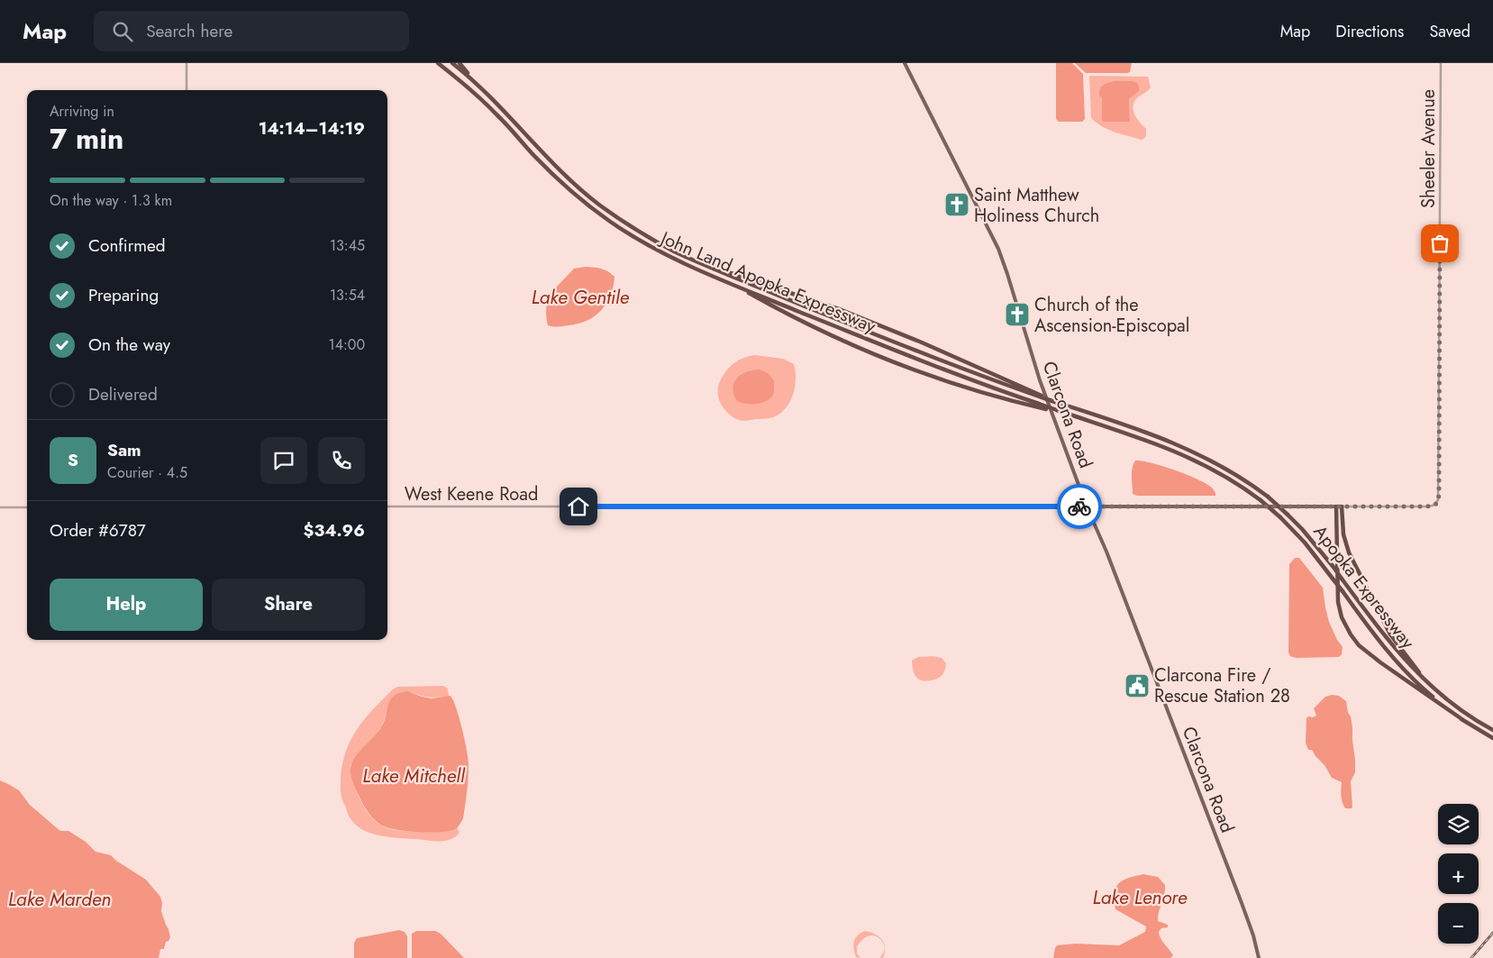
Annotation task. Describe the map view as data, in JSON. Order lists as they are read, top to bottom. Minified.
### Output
{"streets":{"highway":["John Land Apopka Expressway","Apopka Expressway"],"main road":["Clarcona Road"],"street":["Sheeler Avenue","West Keene Road"]},"crossings":[["John Land Apopka Expressway","Apopka Expressway"],["Clarcona Road","West Keene Road"]],"water":["Lake Gentile","Lake Mitchell","Lake Lenore","Lake Marden"],"places":{"church":["Saint Matthew Holiness Church","Church of the Ascension-Episcopal"],"public building":["Clarcona Fire / Rescue Station 28"]},"page":{"header":"Map","search":"Search here","nav":["Map","Directions","Saved"],"heading":["7 min","Arriving in","14:14–14:19"],"panel":["Sam","Courier · 4.5","Order #6787","$34.96"],"bar":"On the way · 1.3 km","list":[["Confirmed","13:45"],["Preparing","13:54"],["On the way","14:00"],"Delivered"],"round":"S","buttons":["Help","Share"],"map_buttons":["+","−"]}}
